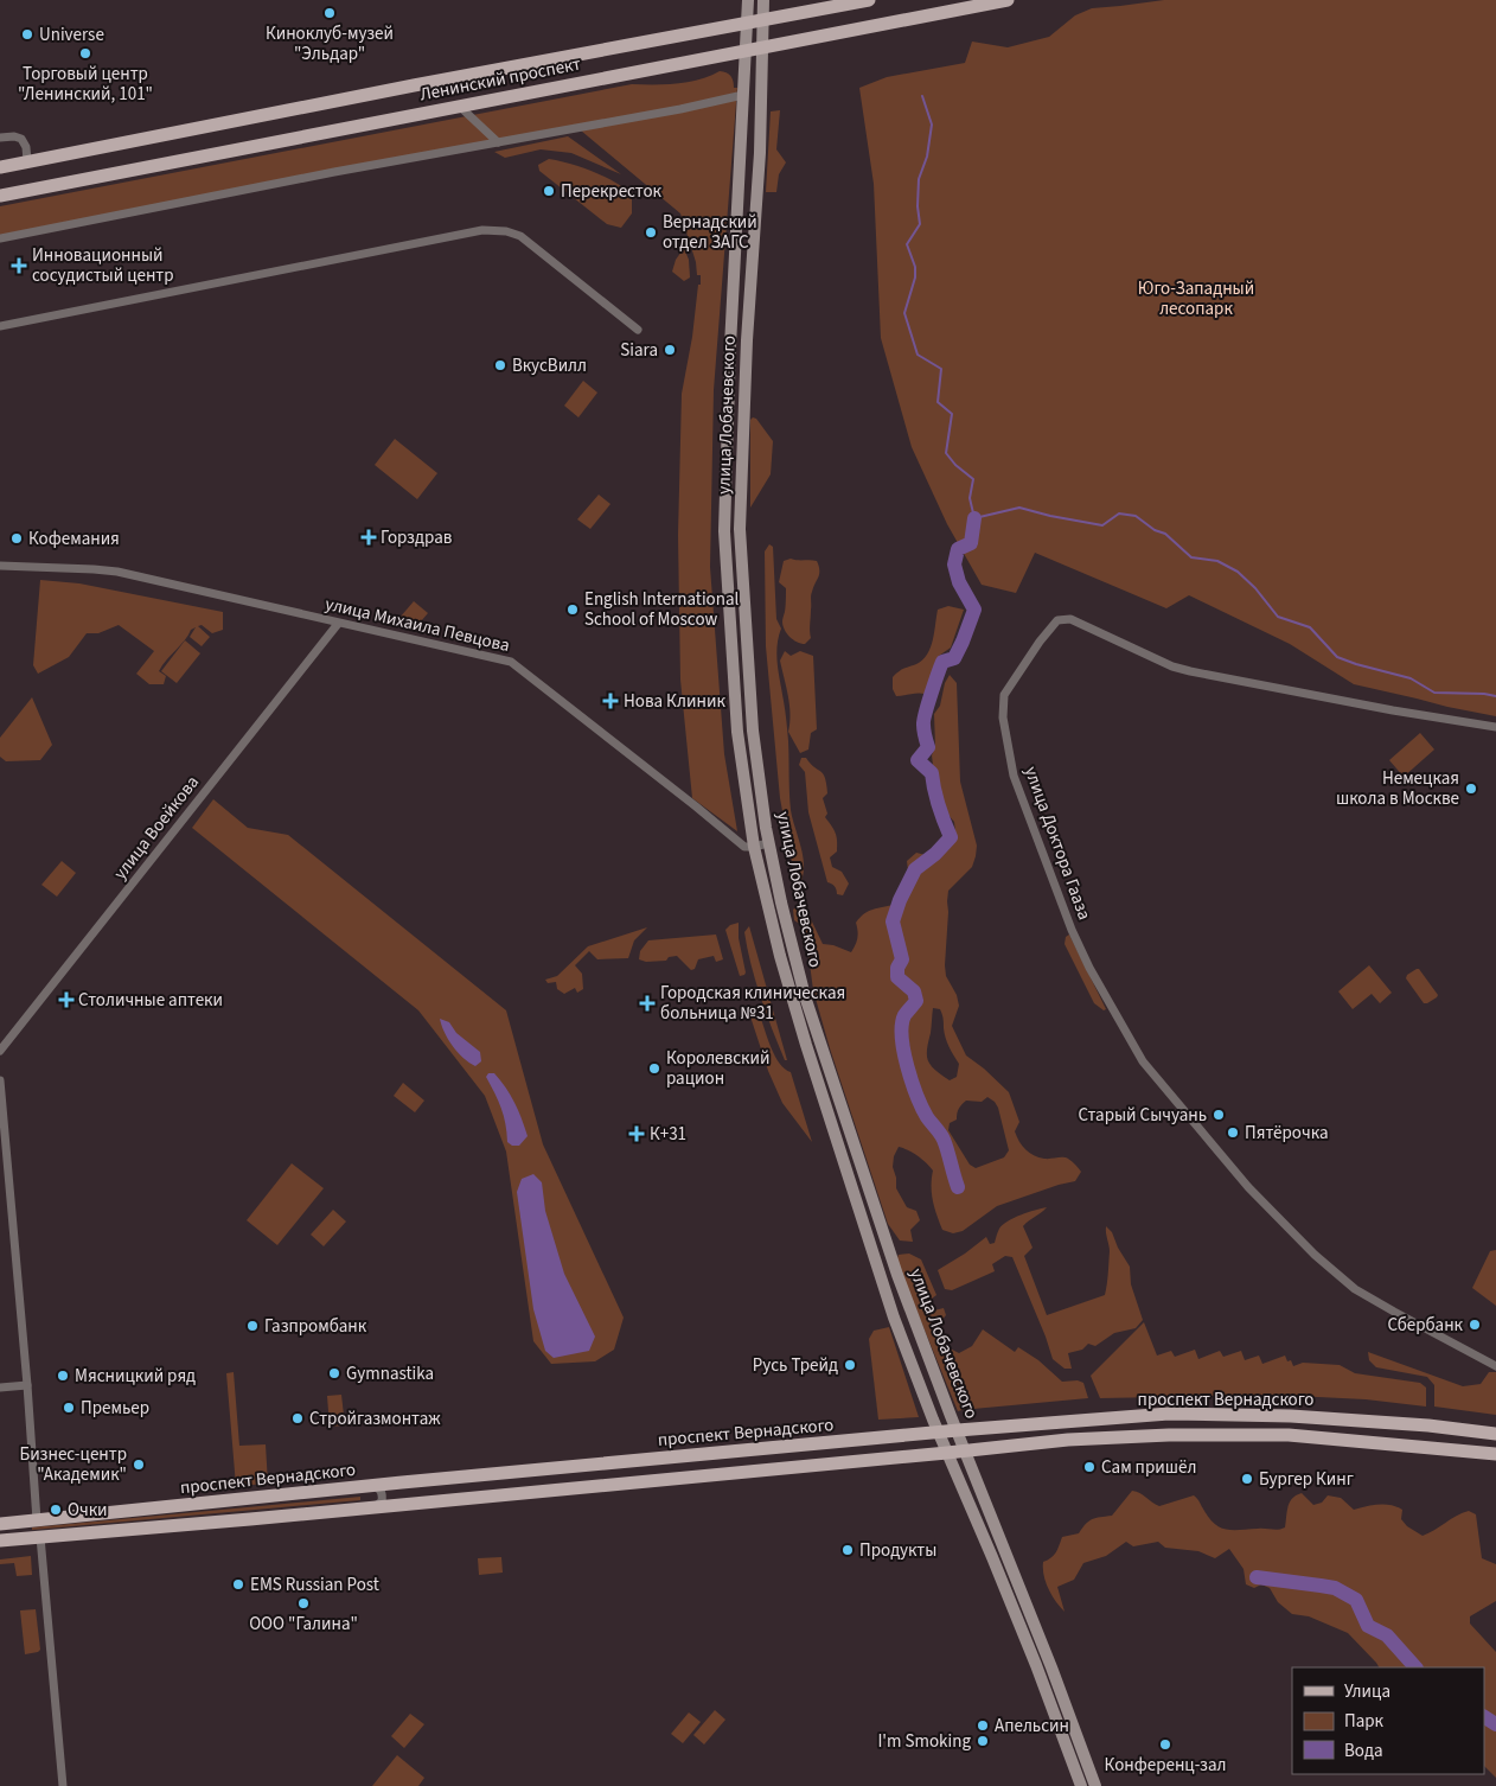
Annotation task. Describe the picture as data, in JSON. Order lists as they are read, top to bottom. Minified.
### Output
{"streets":{"main road":["Ленинский проспект","улица Лобачевского","проспект Вернадского"],"street":["улица Михаила Певцова","улица Воейкова","улица Доктора Гааза"]},"crossings":[["Ленинский проспект","улица Лобачевского"],["улица Лобачевского","улица Михаила Певцова"],["улица Лобачевского","проспект Вернадского"],["улица Михаила Певцова","улица Воейкова"]],"parks":["Юго-Западный лесопарк"],"places":{"other":["Киноклуб-музей \"Эльдар\"","Universe","Торговый центр \"Ленинский, 101\"","Перекресток","Вернадский отдел ЗАГС","Siara","ВкусВилл","Кофемания","English International School of Moscow","Немецкая школа в Москве","Королевский рацион","Старый Сычуань","Пятёрочка","Сбербанк","Газпромбанк","Русь Трейд","Gymnastika","Мясницкий ряд","Премьер","Стройгазмонтаж","Бизнес-центр \"Академик\"","Сам пришёл","Бургер Кинг","Очки","Продукты","EMS Russian Post","ООО \"Галина\"","Апельсин","I'm Smoking","Конференц-зал"],"health":["Инновационный сосудистый центр","Горздрав","Нова Клиник","Столичные аптеки","Городская клиническая больница №31","К+31"]},"legend":["Улица","Парк","Вода"]}
